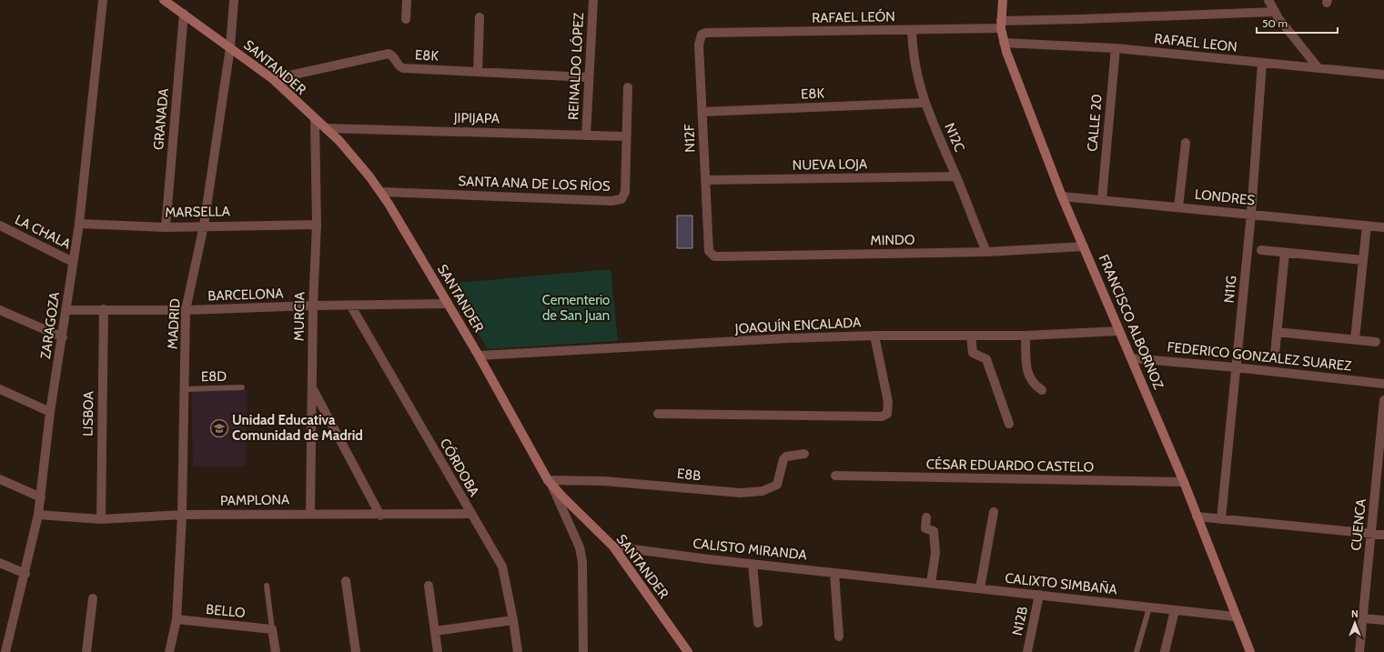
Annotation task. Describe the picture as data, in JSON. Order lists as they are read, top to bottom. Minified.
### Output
{"streets":{"street":["RAFAEL LEÓN","RAFAEL LEON","E8K","REINALDO LÓPEZ","SANTANDER","JIPIJAPA","GRANADA","CALLE 20","N12C","N12F","NUEVA LOJA","SANTA ANA DE LOS RÍOS","LONDRES","MARSELLA","LA CHALA","MINDO","N11G","BARCELONA","MURCIA","FRANCISCO ALBORNOZ","MADRID","ZARAGOZA","JOAQUÍN ENCALADA","FEDERICO GONZALEZ SUAREZ","LISBOA","CÉSAR EDUARDO CASTELO","CÓRDOBA","E8B","PAMPLONA","CUENCA","CALISTO MIRANDA","CALIXTO SIMBAÑA","BELLO","N12B"],"lane":["E8D"]},"crossings":[["RAFAEL LEÓN","N12C"],["RAFAEL LEÓN","N12F"],["RAFAEL LEÓN","FRANCISCO ALBORNOZ"],["RAFAEL LEON","CALLE 20"],["RAFAEL LEON","N11G"],["RAFAEL LEON","FRANCISCO ALBORNOZ"],["E8K","REINALDO LÓPEZ"],["E8K","SANTANDER"],["E8K","N12C"],["E8K","N12F"],["REINALDO LÓPEZ","JIPIJAPA"],["SANTANDER","JIPIJAPA"],["SANTANDER","GRANADA"],["SANTANDER","SANTA ANA DE LOS RÍOS"],["SANTANDER","BARCELONA"],["SANTANDER","MURCIA"],["SANTANDER","MADRID"],["SANTANDER","JOAQUÍN ENCALADA"],["SANTANDER","E8B"],["SANTANDER","CALISTO MIRANDA"],["JIPIJAPA","SANTA ANA DE LOS RÍOS"],["GRANADA","MARSELLA"],["CALLE 20","LONDRES"],["N12C","NUEVA LOJA"],["N12C","MINDO"],["N12F","NUEVA LOJA"],["N12F","MINDO"],["LONDRES","N11G"],["LONDRES","FRANCISCO ALBORNOZ"],["MARSELLA","MURCIA"],["MARSELLA","MADRID"],["MARSELLA","ZARAGOZA"],["LA CHALA","ZARAGOZA"],["MINDO","FRANCISCO ALBORNOZ"],["N11G","FEDERICO GONZALEZ SUAREZ"],["BARCELONA","MURCIA"],["BARCELONA","MADRID"],["BARCELONA","ZARAGOZA"],["BARCELONA","LISBOA"],["BARCELONA","CÓRDOBA"],["MURCIA","PAMPLONA"],["FRANCISCO ALBORNOZ","JOAQUÍN ENCALADA"],["FRANCISCO ALBORNOZ","FEDERICO GONZALEZ SUAREZ"],["FRANCISCO ALBORNOZ","CÉSAR EDUARDO CASTELO"],["FRANCISCO ALBORNOZ","CALIXTO SIMBAÑA"],["MADRID","E8D"],["MADRID","PAMPLONA"],["MADRID","BELLO"],["ZARAGOZA","PAMPLONA"],["LISBOA","PAMPLONA"],["CÓRDOBA","PAMPLONA"],["CALISTO MIRANDA","CALIXTO SIMBAÑA"],["CALIXTO SIMBAÑA","N12B"]],"parks":["Cementerio de San Juan"],"places":{"school or university":["Unidad Educativa Comunidad de Madrid"]},"scale_bar":"50 m","north":"top"}
